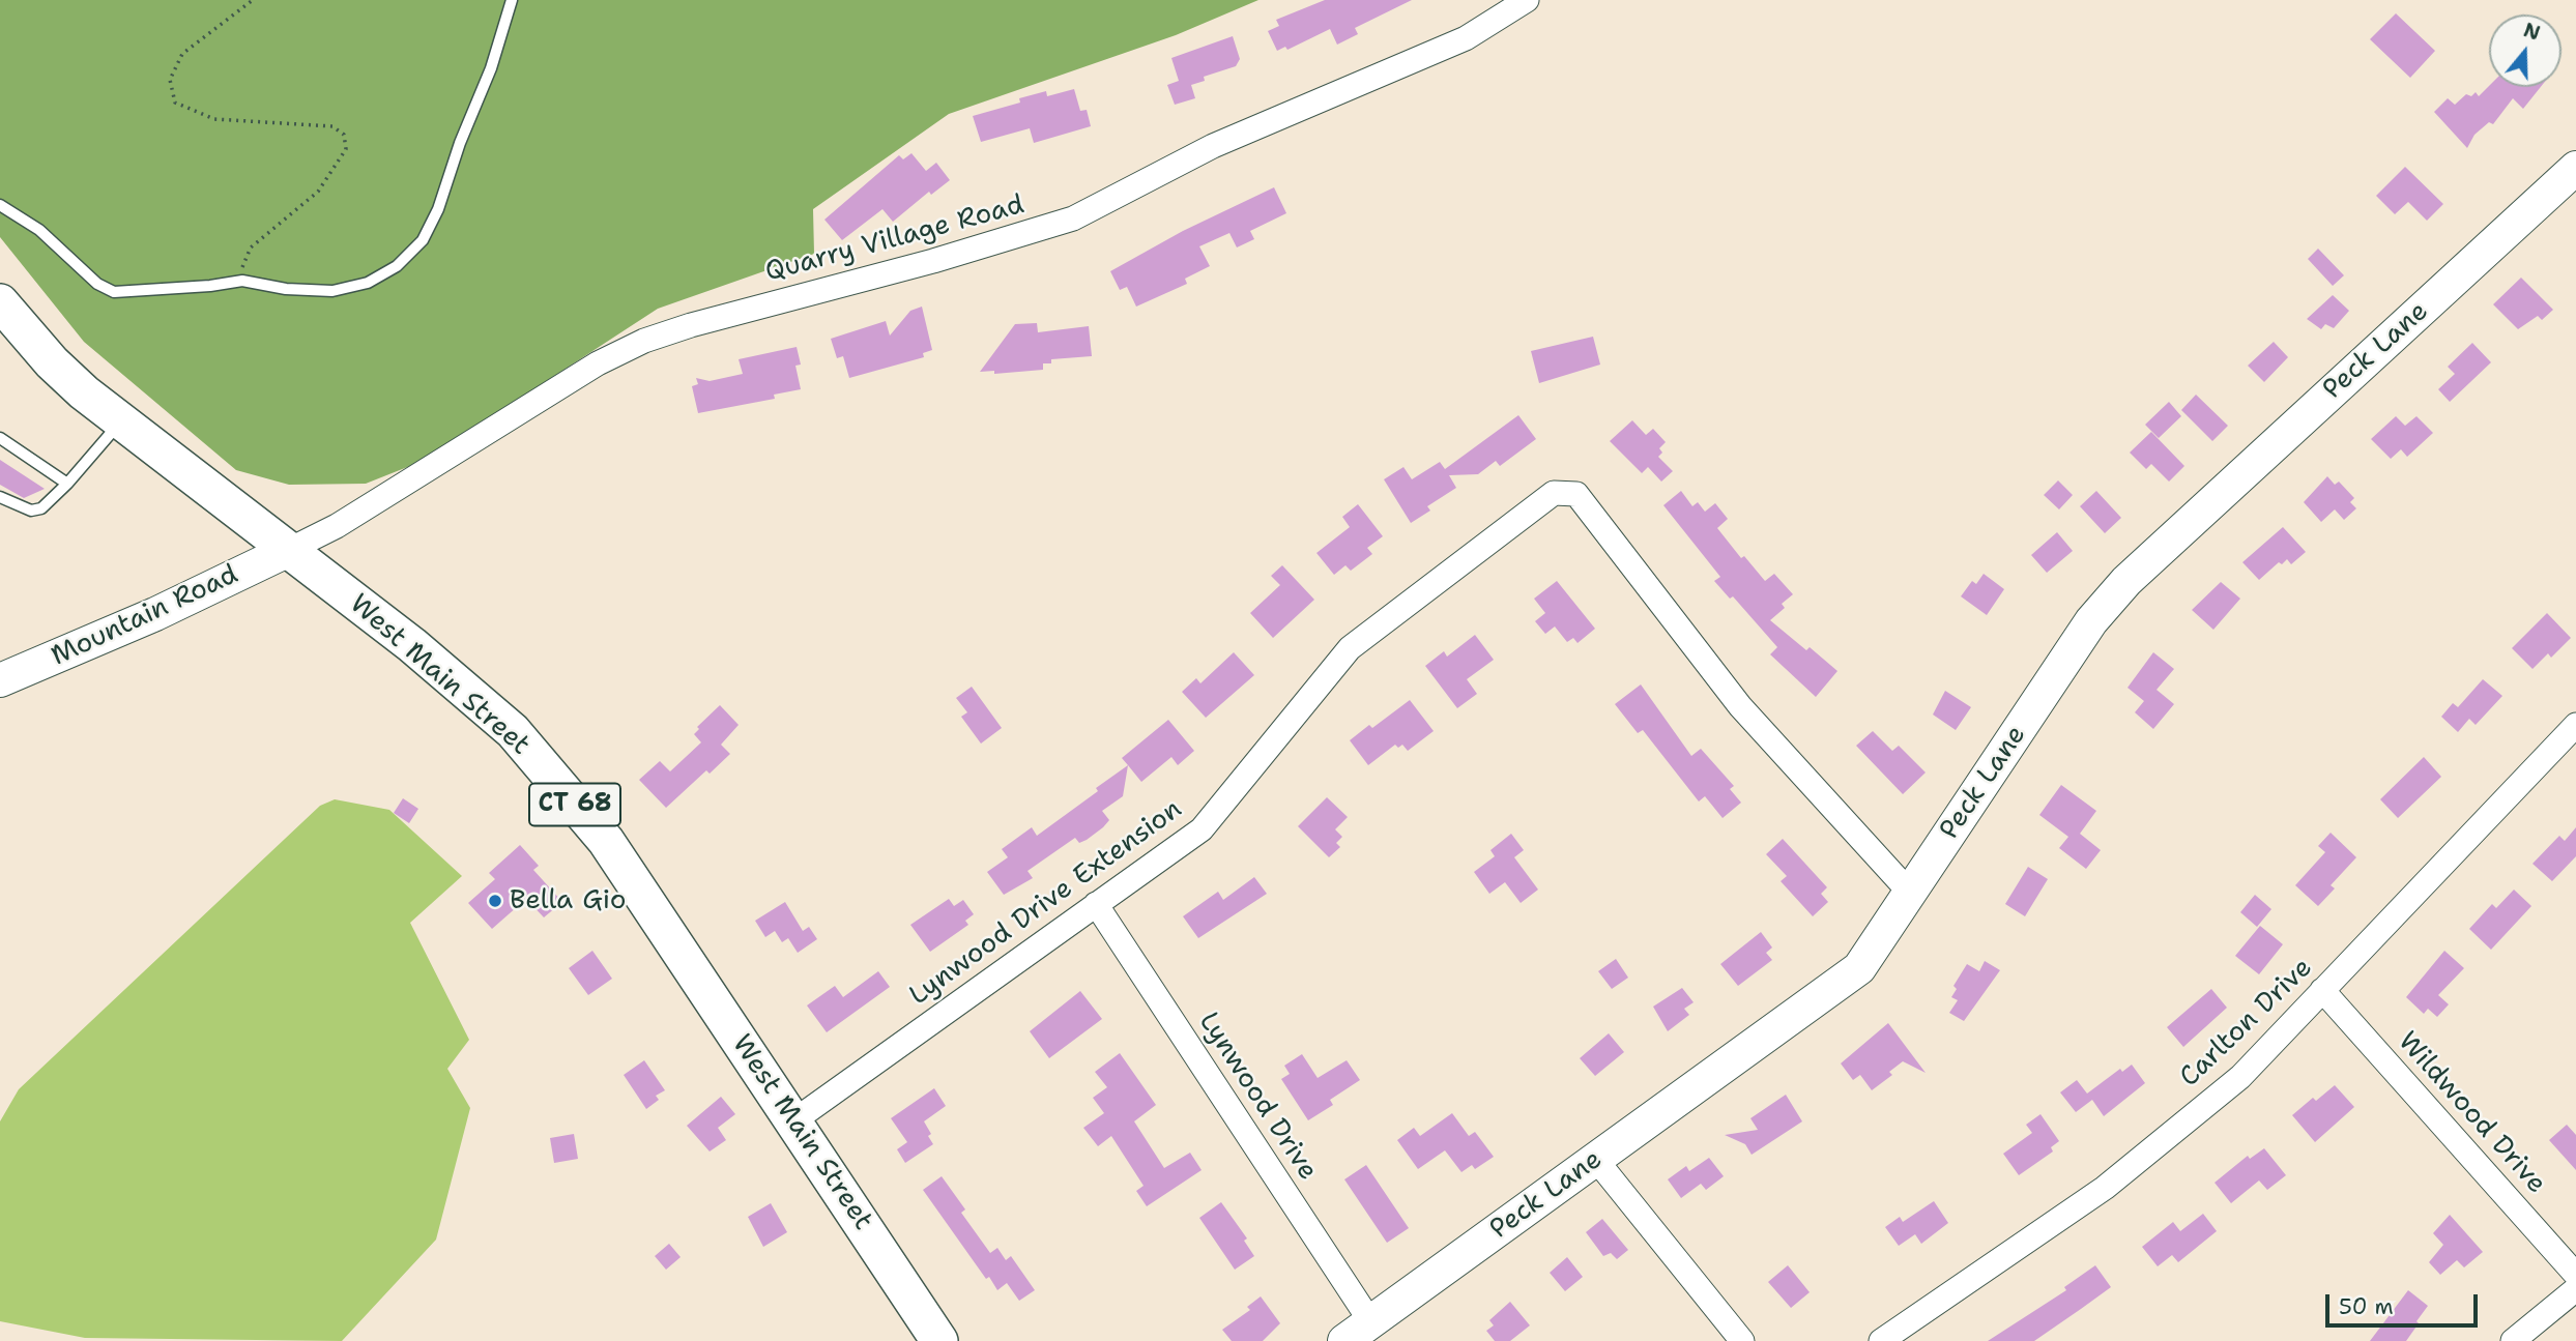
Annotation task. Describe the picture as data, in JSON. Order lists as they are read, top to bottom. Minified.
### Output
{"streets":{"main road":["West Main Street","CT 68"],"street":["Quarry Village Road","Peck Lane","Mountain Road","Lynwood Drive Extension","Carlton Drive","Lynwood Drive","Wildwood Drive"]},"crossings":[["Quarry Village Road","Mountain Road"],["Quarry Village Road","West Main Street"],["Peck Lane","Lynwood Drive Extension"],["Peck Lane","Lynwood Drive"],["Mountain Road","West Main Street"],["West Main Street","Lynwood Drive Extension"],["Lynwood Drive Extension","Lynwood Drive"],["Carlton Drive","Wildwood Drive"]],"places":["Bella Gio"],"scale_bar":"50 m","north":"top"}
